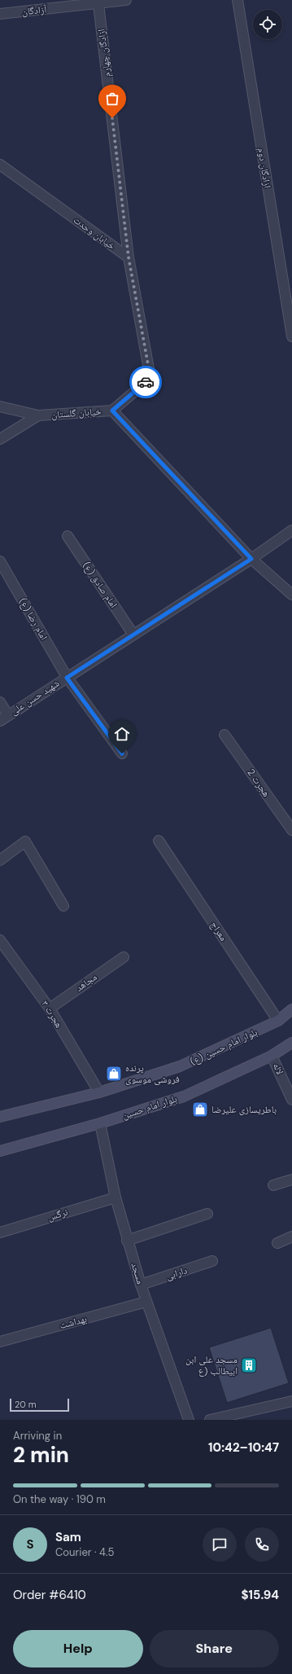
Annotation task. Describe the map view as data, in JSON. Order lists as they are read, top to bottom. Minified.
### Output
{"streets":{"main road":["بلوار امام حسین (ع)","بلوار امام حسین"],"street":["آزادگان","ازادگان چهارم","ازادگان دوم","خیابان وحدت","خیابان گلستان","امام صادق (ع)","امام رضا (ع)","شهید حسن علی","هجرت 2","معراج","مجاهد","هجرت ۳","لاله","نرگس","مسجد","دارابی","بهداشت"]},"crossings":[["آزادگان","ازادگان چهارم"],["ازادگان چهارم","خیابان وحدت"],["خیابان گلستان","شهید حسن علی"],["امام صادق (ع)","شهید حسن علی"],["امام رضا (ع)","شهید حسن علی"],["معراج","بلوار امام حسین (ع)"],["مجاهد","هجرت ۳"],["هجرت ۳","بلوار امام حسین (ع)"],["لاله","بلوار امام حسین"],["بلوار امام حسین","مسجد"],["نرگس","مسجد"],["مسجد","دارابی"],["مسجد","بهداشت"]],"places":{"shop":["پرنده فروشی موسوی","باطریسازی علیرضا"],"building":["مسجد علی ابن ابیطالب (ع"]},"scale_bar":"20 m","page":{"scale":"20 m","heading":["2 min","Arriving in","10:42–10:47"],"panel":["Sam","Courier · 4.5","Order #6410","$15.94"],"bar":"On the way · 190 m","round":"S","buttons":["Help","Share"]}}
